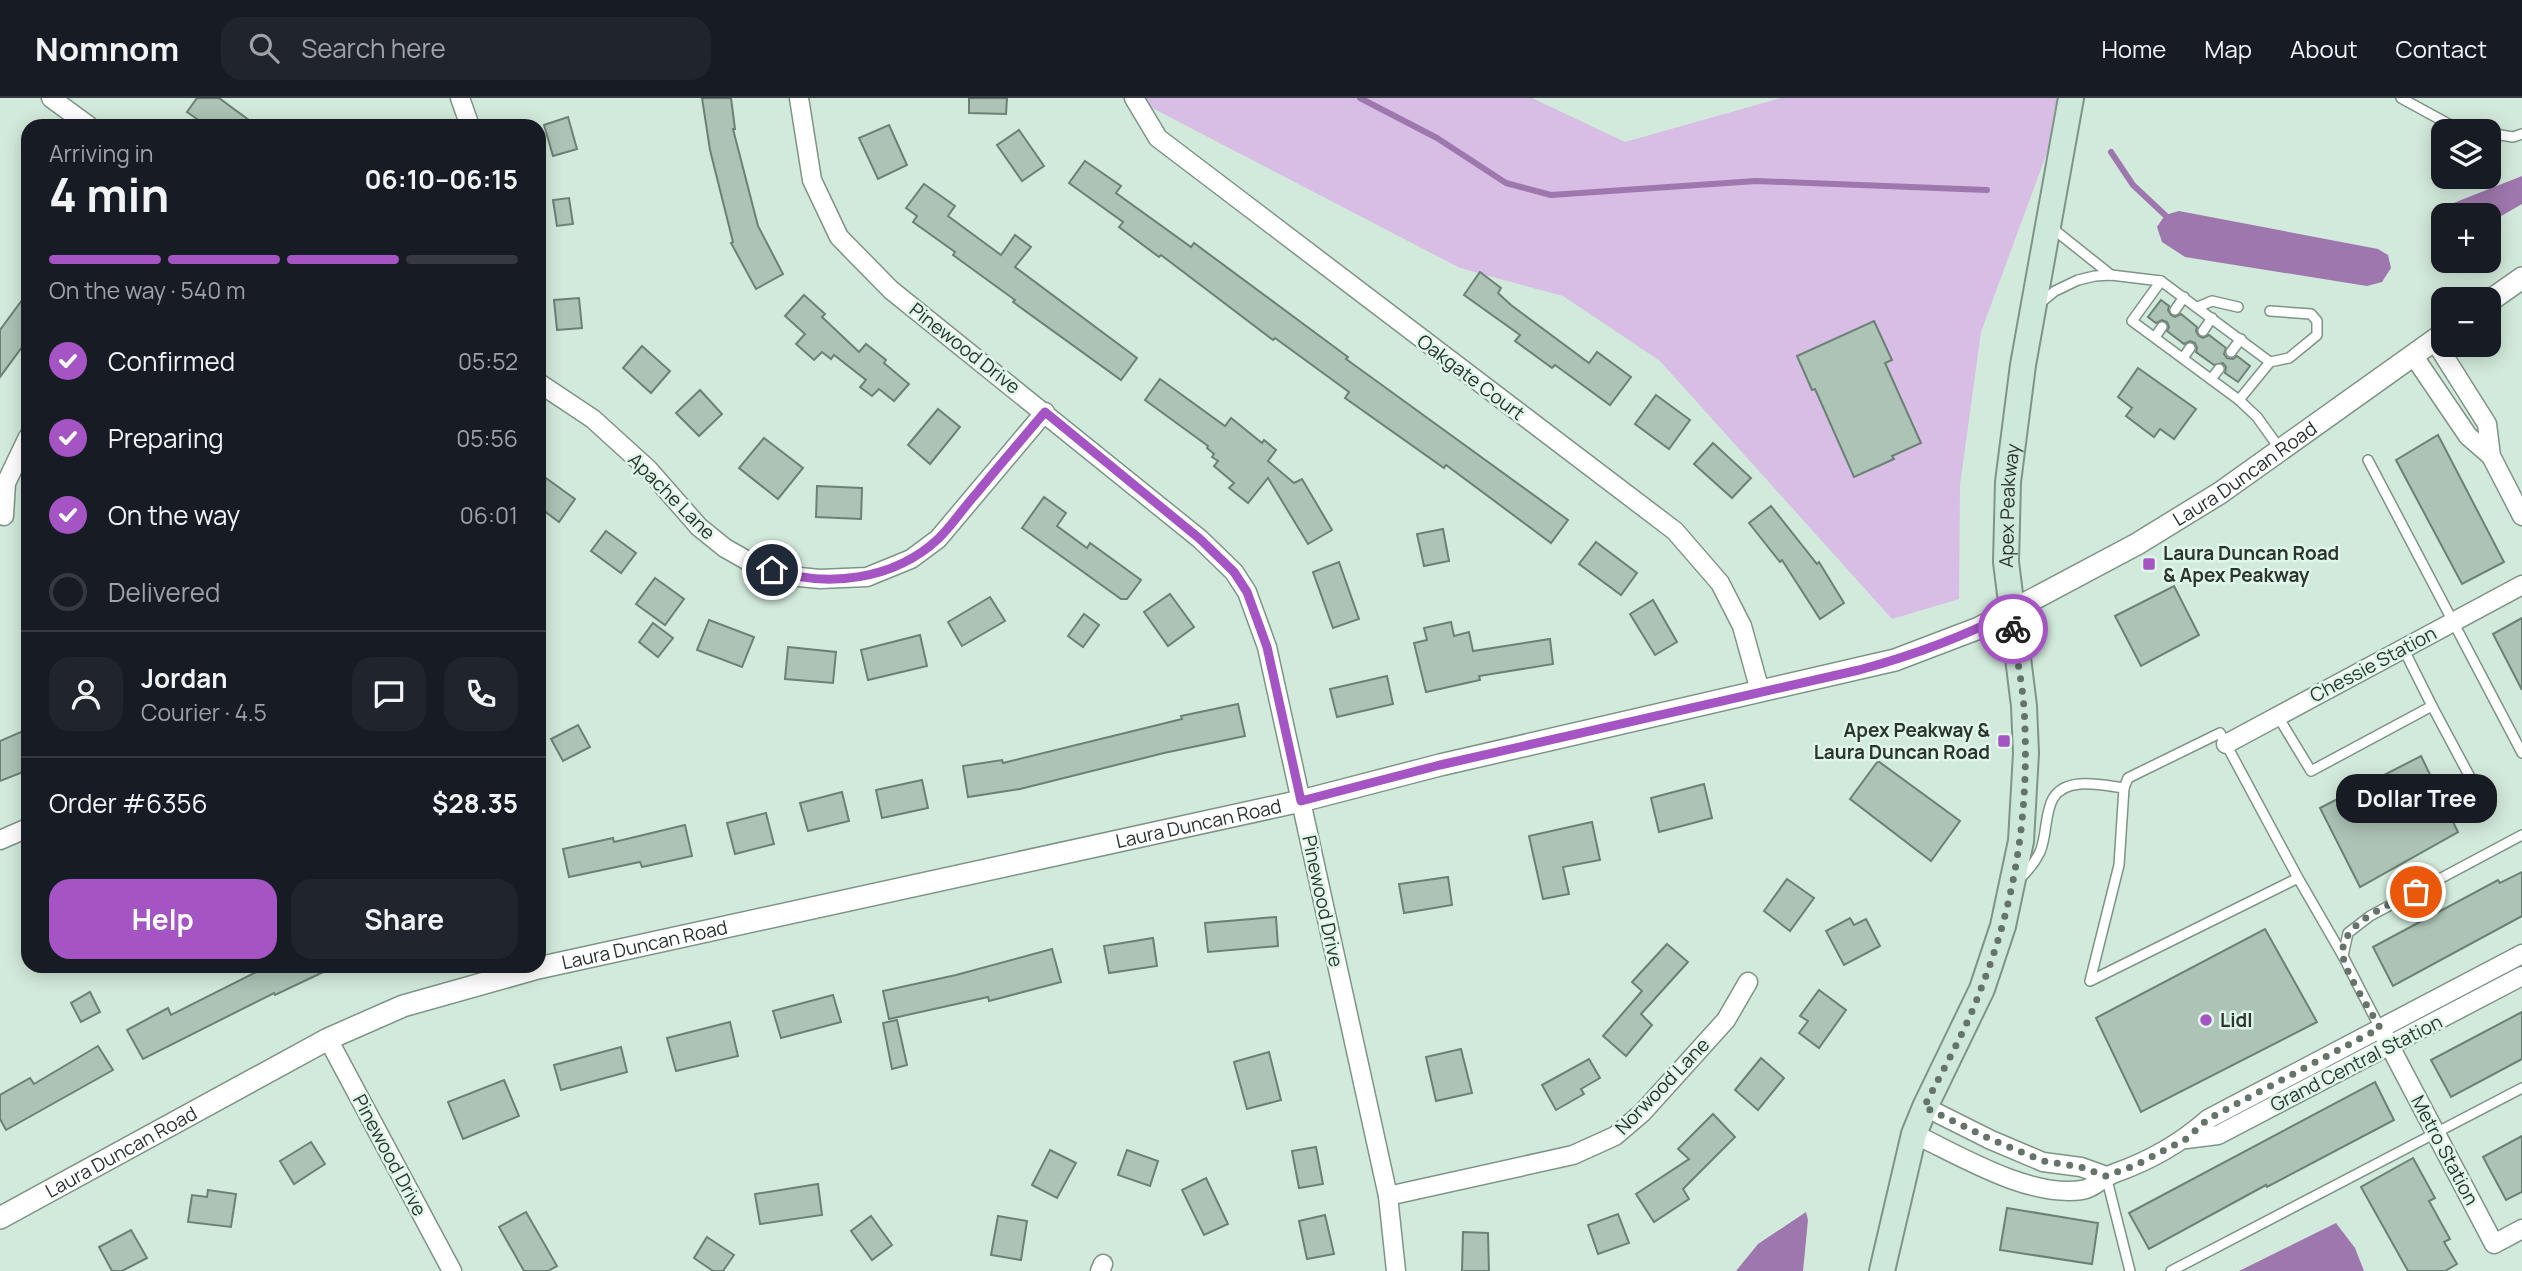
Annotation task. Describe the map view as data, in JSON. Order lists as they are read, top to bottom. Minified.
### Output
{"streets":{"main road":["Apex Peakway"],"street":["Pinewood Drive","Oakgate Court","Laura Duncan Road","Apache Lane","Chessie Station","Grand Central Station","Norwood Lane","Metro Station"]},"crossings":[["Pinewood Drive","Laura Duncan Road"],["Pinewood Drive","Apache Lane"],["Pinewood Drive","Norwood Lane"],["Oakgate Court","Laura Duncan Road"],["Laura Duncan Road","Apex Peakway"],["Apex Peakway","Grand Central Station"],["Grand Central Station","Metro Station"]],"places":{"transit":["Laura Duncan Road & Apex Peakway","Apex Peakway & Laura Duncan Road"],"other":["Dollar Tree","Lidl"]},"page":{"header":"Nomnom","search":"Search here","nav":["Home","Map","About","Contact"],"map_buttons":["+","−"],"heading":["4 min","Arriving in","06:10–06:15"],"panel":["Jordan","Courier · 4.5","Order #6356","$28.35"],"bar":"On the way · 540 m","list":[["Confirmed","05:52"],["Preparing","05:56"],["On the way","06:01"],"Delivered"],"bubble":"Dollar Tree","buttons":["Help","Share"]}}
